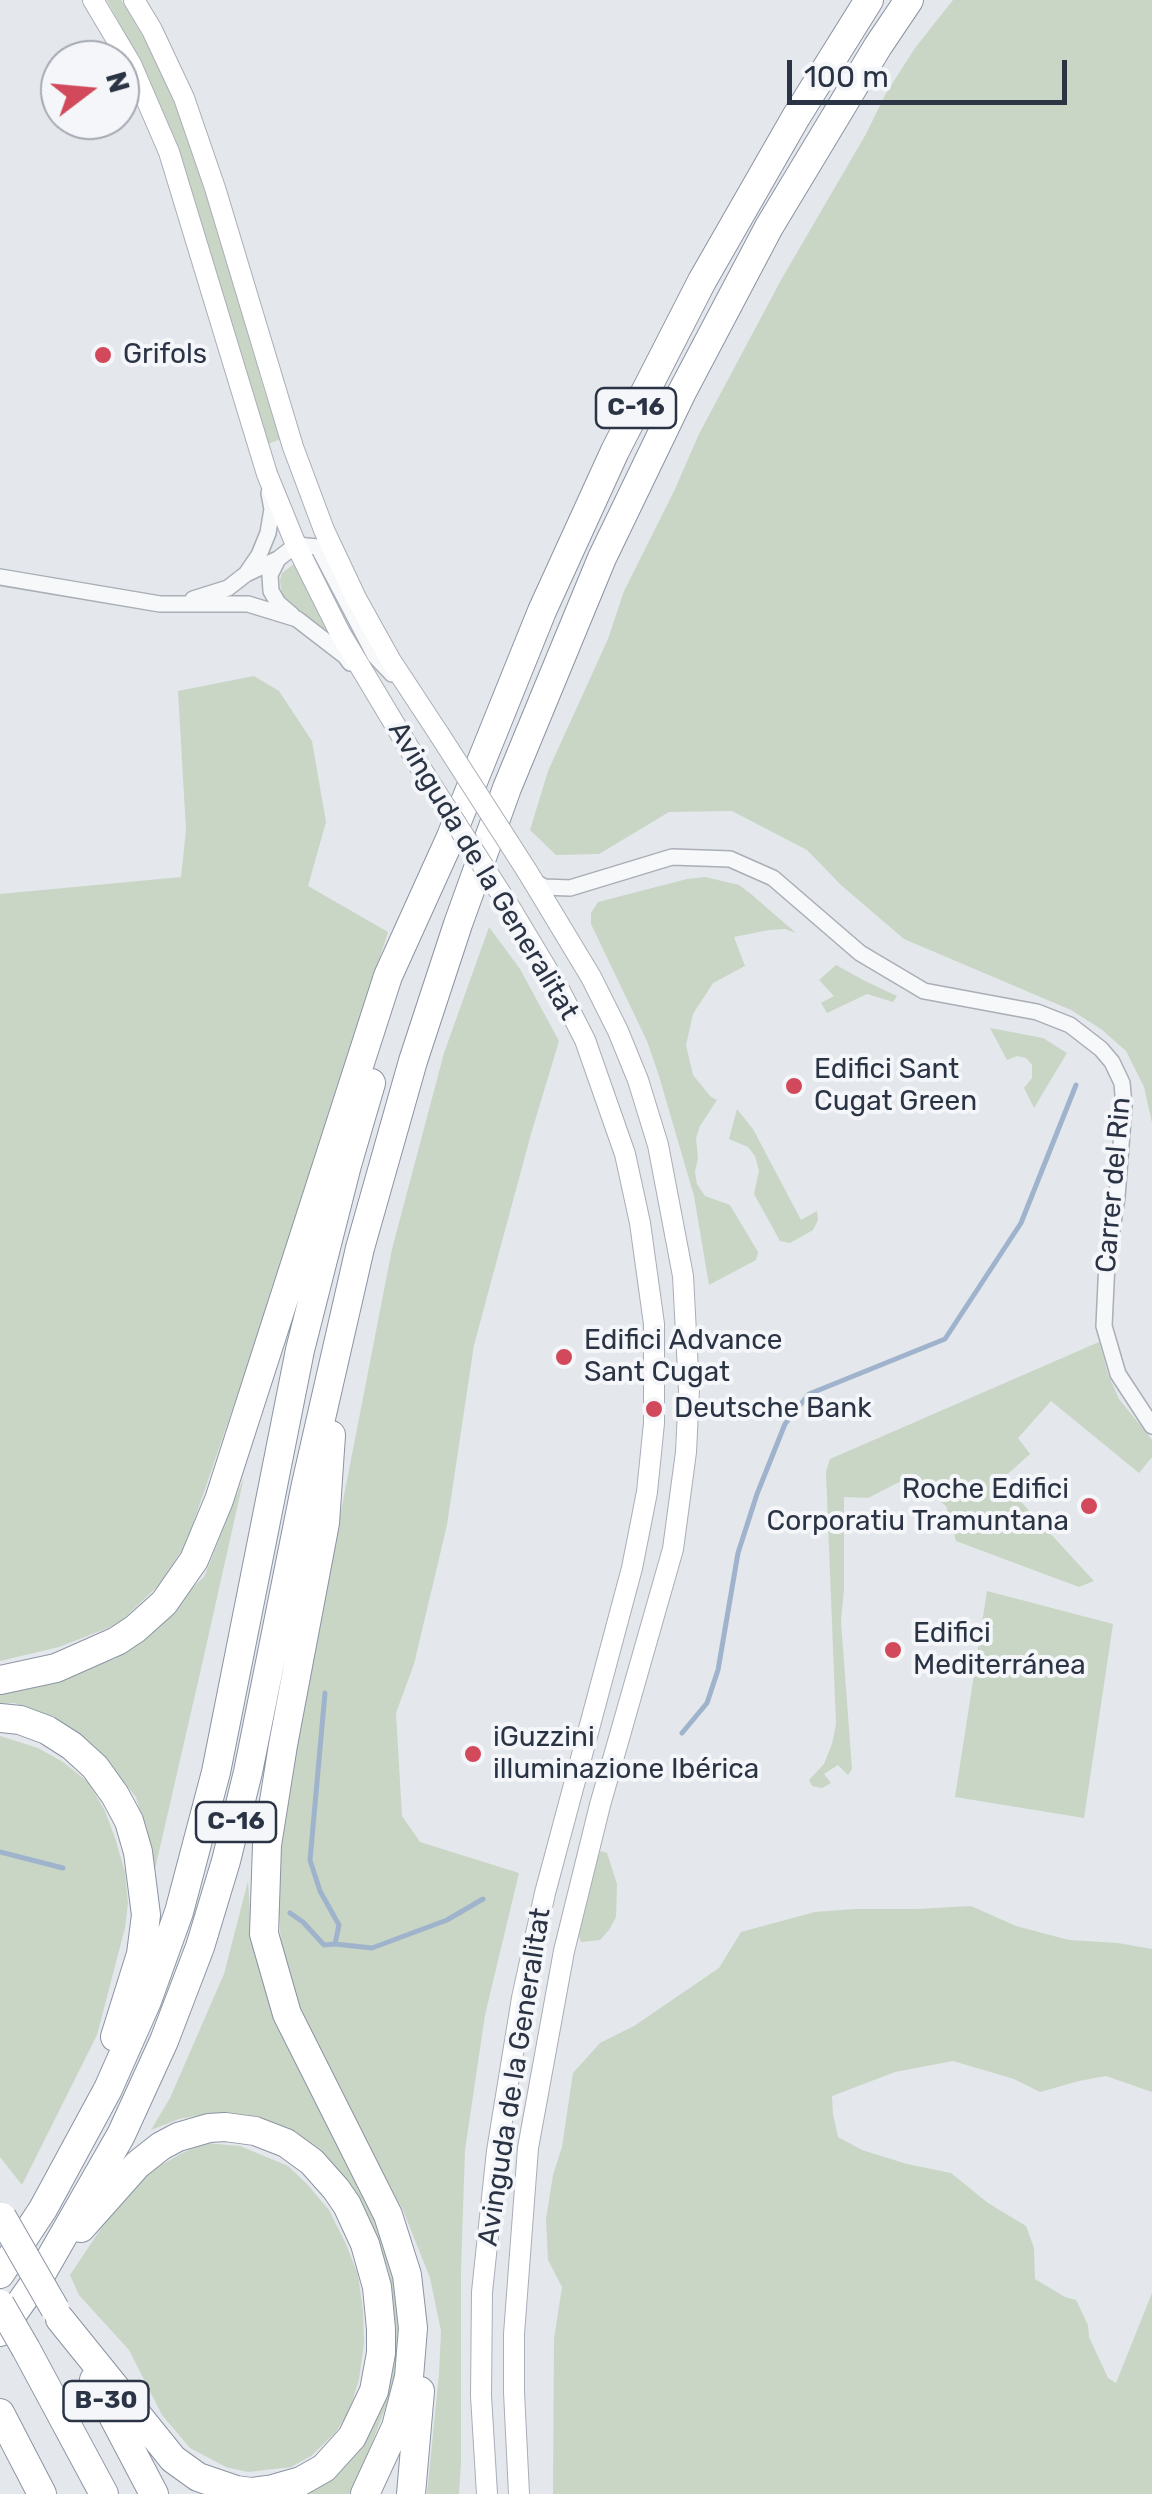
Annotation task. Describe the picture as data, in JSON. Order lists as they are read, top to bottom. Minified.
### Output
{"streets":{"highway":["C-16","B-30"],"street":["Avinguda de la Generalitat","Carrer del Rin"]},"crossings":[["Avinguda de la Generalitat","Carrer del Rin"]],"places":["Grifols","Edifici Sant Cugat Green","Edifici Advance Sant Cugat","Deutsche Bank","Roche Edifici Corporatiu Tramuntana","Edifici Mediterránea","iGuzzini illuminazione Ibérica"],"scale_bar":"100 m","north":"right"}
